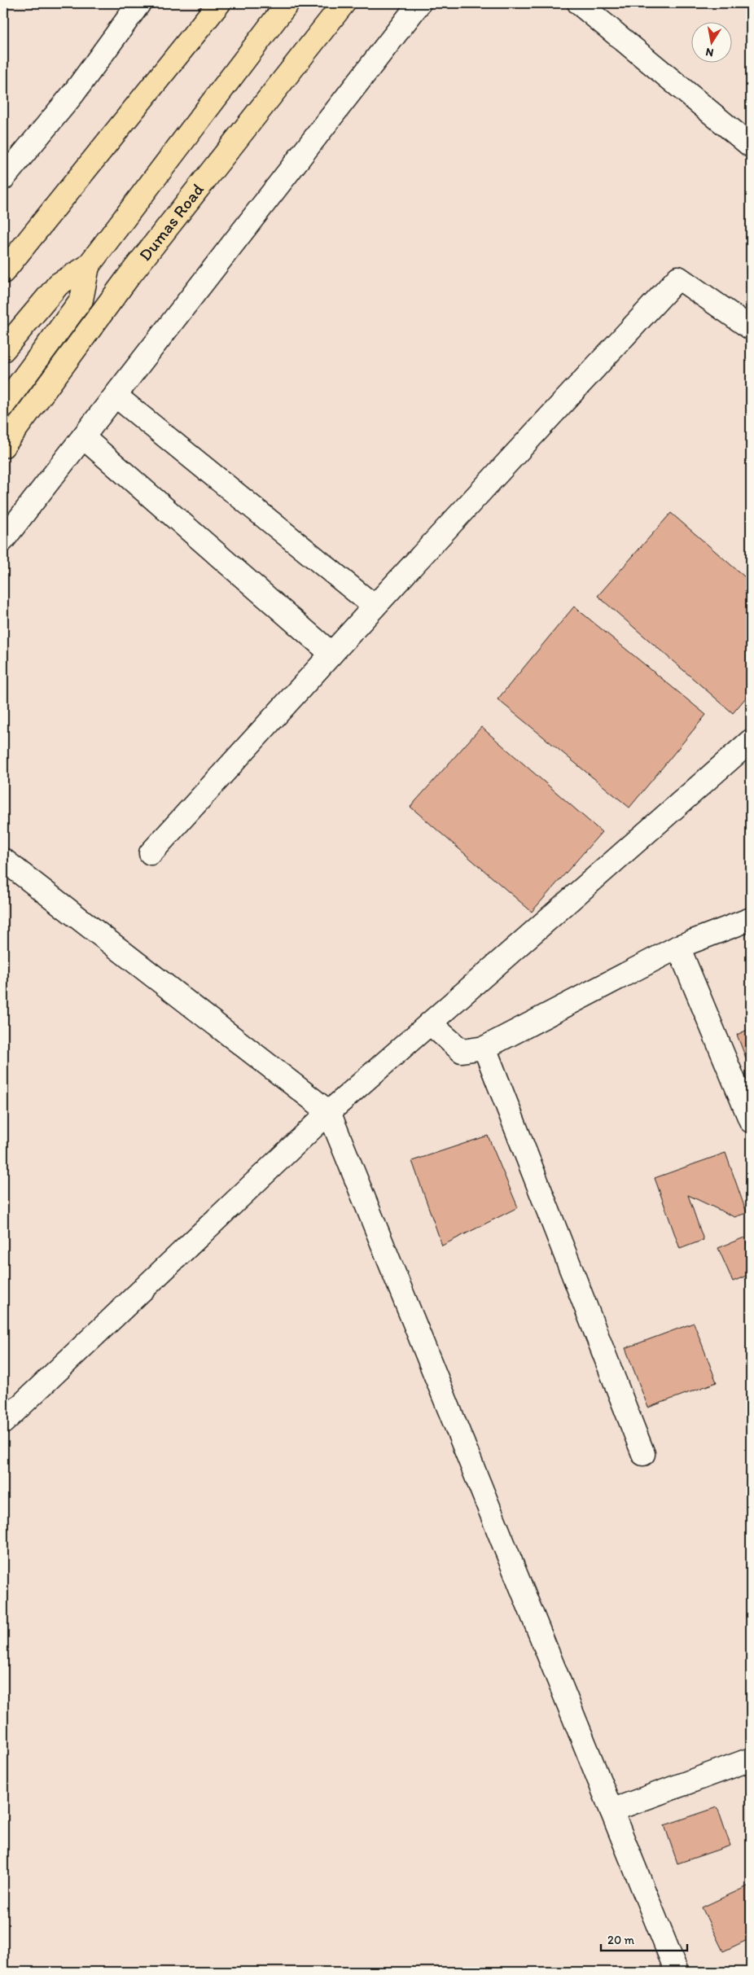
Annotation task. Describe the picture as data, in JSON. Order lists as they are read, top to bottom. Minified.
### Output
{"streets":{"main road":["Dumas Road"]},"scale_bar":"20 m","north":"bottom"}
